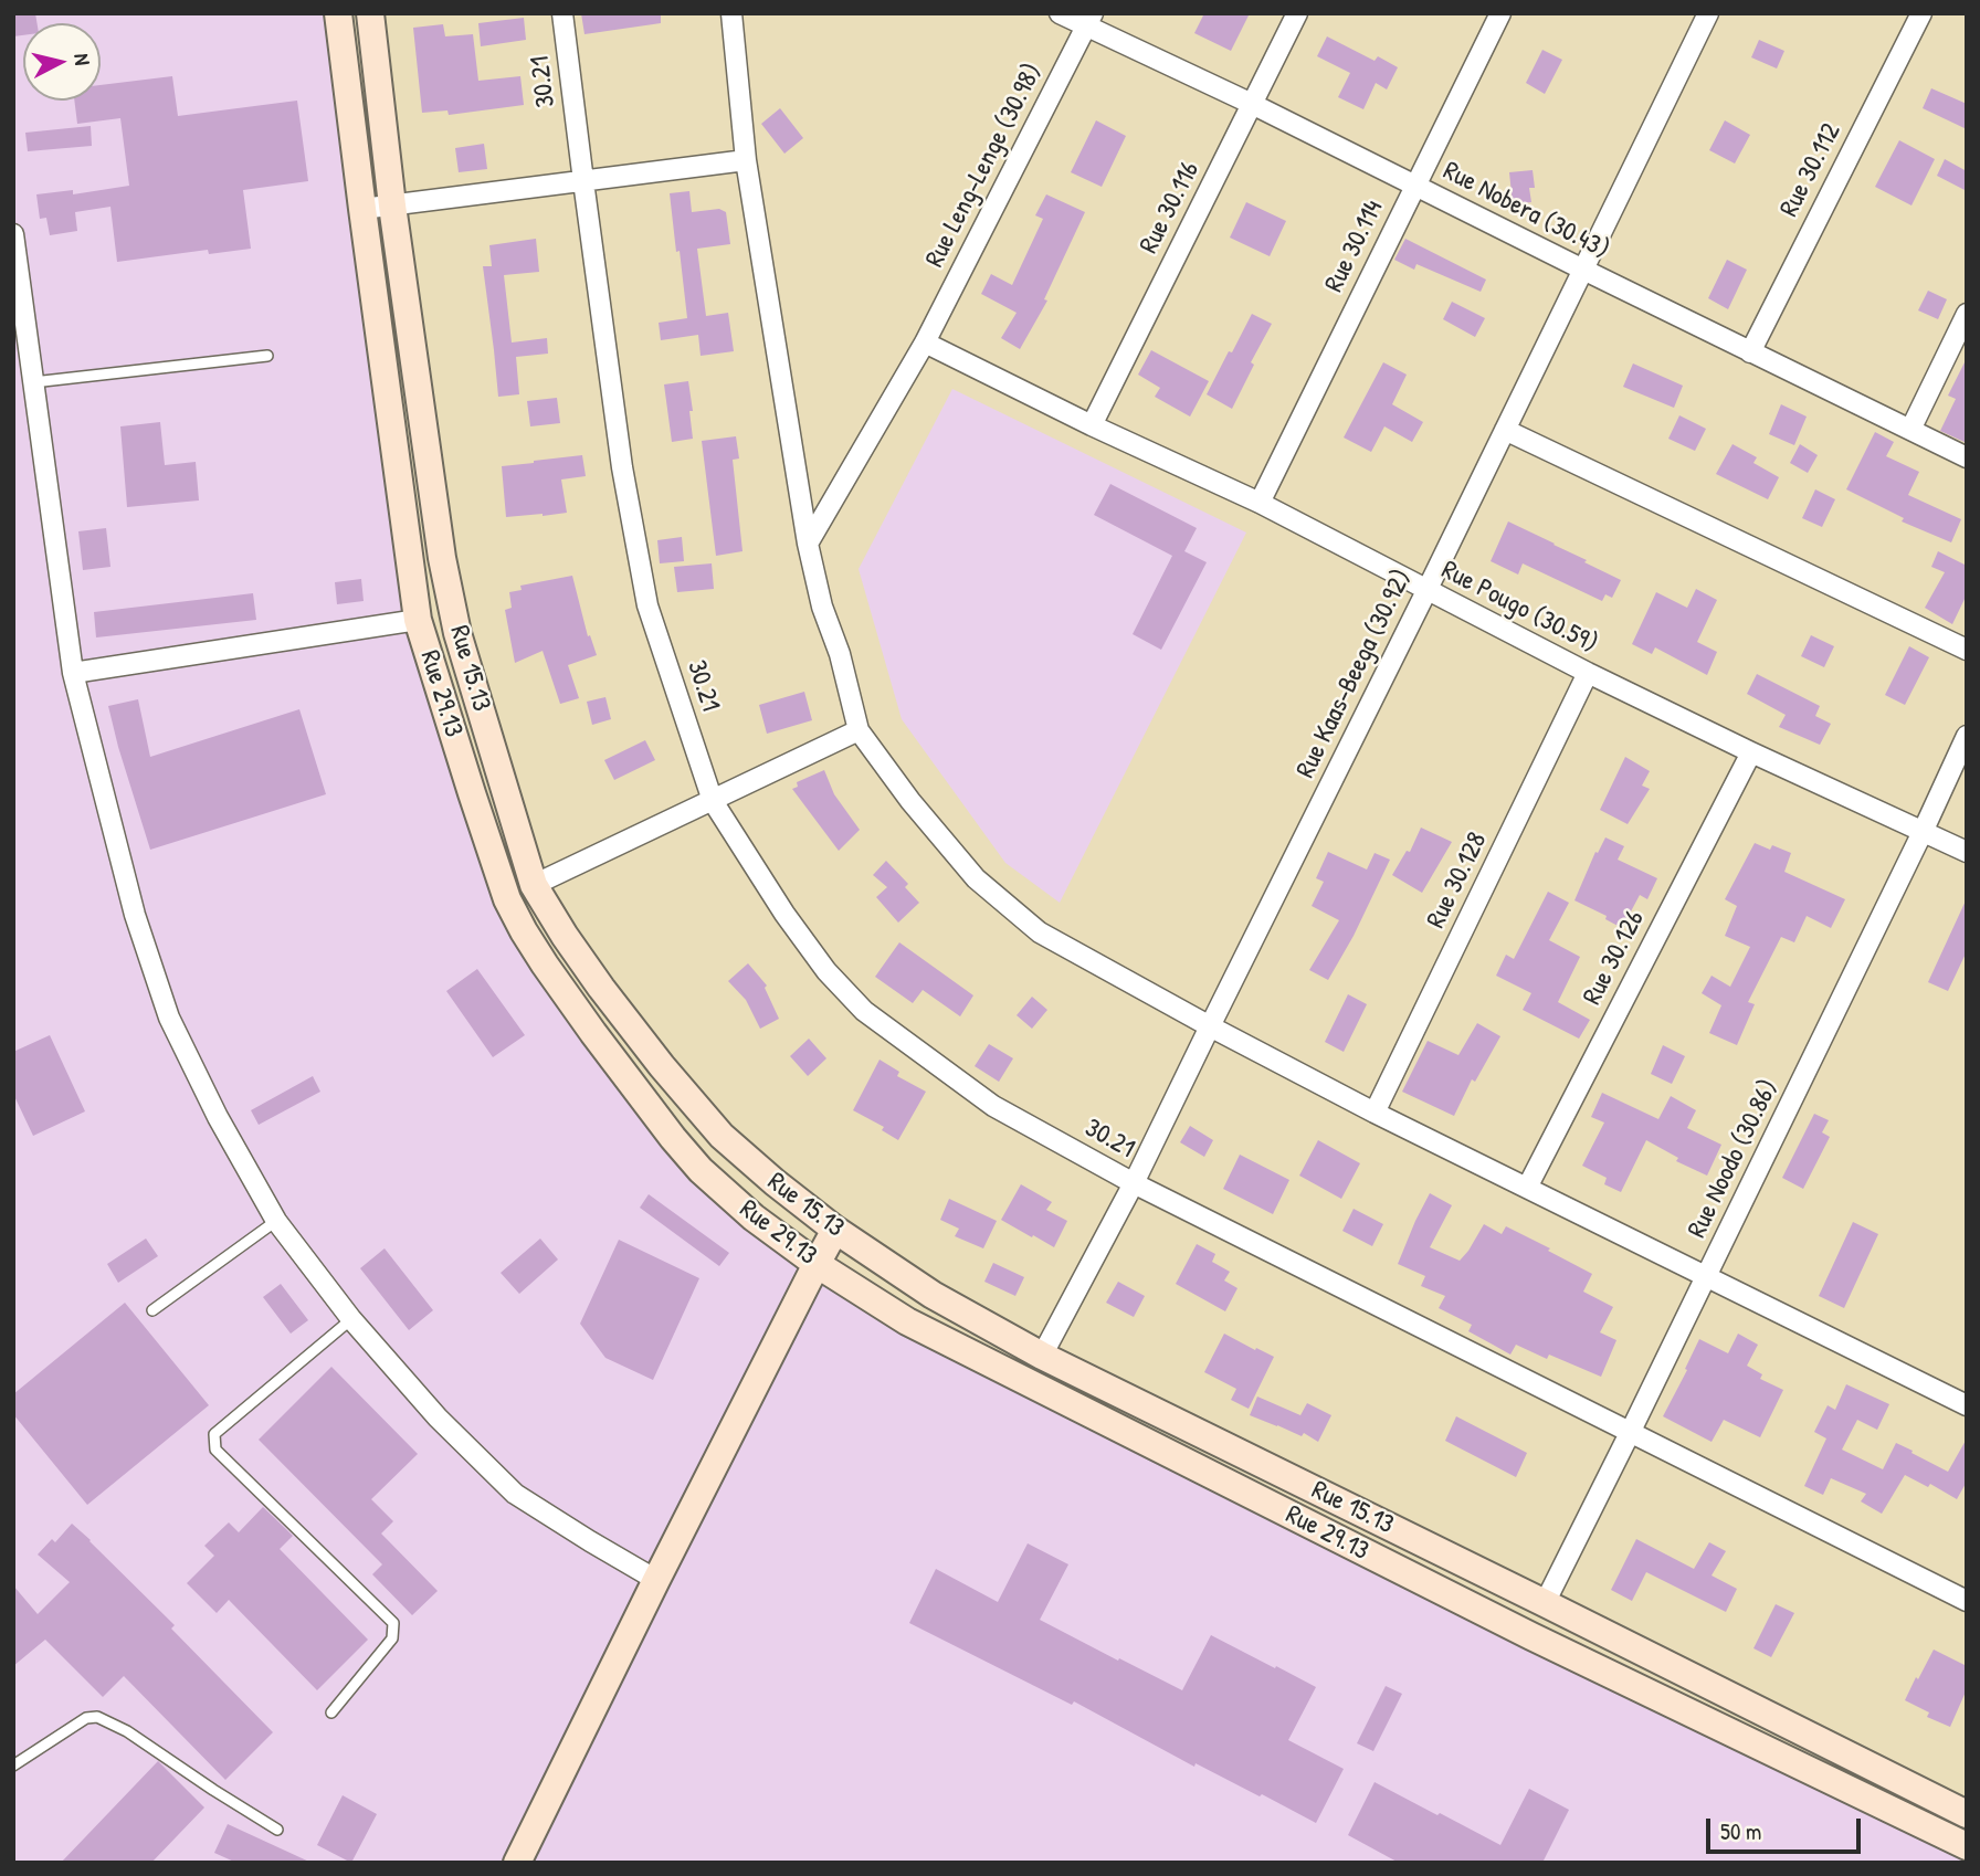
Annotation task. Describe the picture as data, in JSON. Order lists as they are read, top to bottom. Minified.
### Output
{"streets":{"main road":["Rue 15.13","Rue 29.13"],"street":["30.21","Rue Leng-Lenge (30.98)","Rue 30.112","Rue 30.116","Rue Nobera (30.43)","Rue 30.114","Rue Pougo (30.59)","Rue Kaas-Beega (30.92)","Rue 30.128","Rue 30.126","Rue Noodo (30.86)"]},"crossings":[["30.21","Rue Kaas-Beega (30.92)"],["30.21","Rue Noodo (30.86)"],["Rue Leng-Lenge (30.98)","Rue Nobera (30.43)"],["Rue Leng-Lenge (30.98)","Rue Pougo (30.59)"],["Rue 30.112","Rue Nobera (30.43)"],["Rue 30.116","Rue Nobera (30.43)"],["Rue 30.116","Rue Pougo (30.59)"],["Rue Nobera (30.43)","Rue 30.114"],["Rue Nobera (30.43)","Rue Kaas-Beega (30.92)"],["Rue 30.114","Rue Pougo (30.59)"],["Rue Pougo (30.59)","Rue Kaas-Beega (30.92)"],["Rue Pougo (30.59)","Rue 30.128"],["Rue Pougo (30.59)","Rue 30.126"],["Rue Pougo (30.59)","Rue Noodo (30.86)"],["Rue 15.13","Rue Kaas-Beega (30.92)"],["Rue 15.13","Rue Noodo (30.86)"]],"scale_bar":"50 m","north":"right"}
